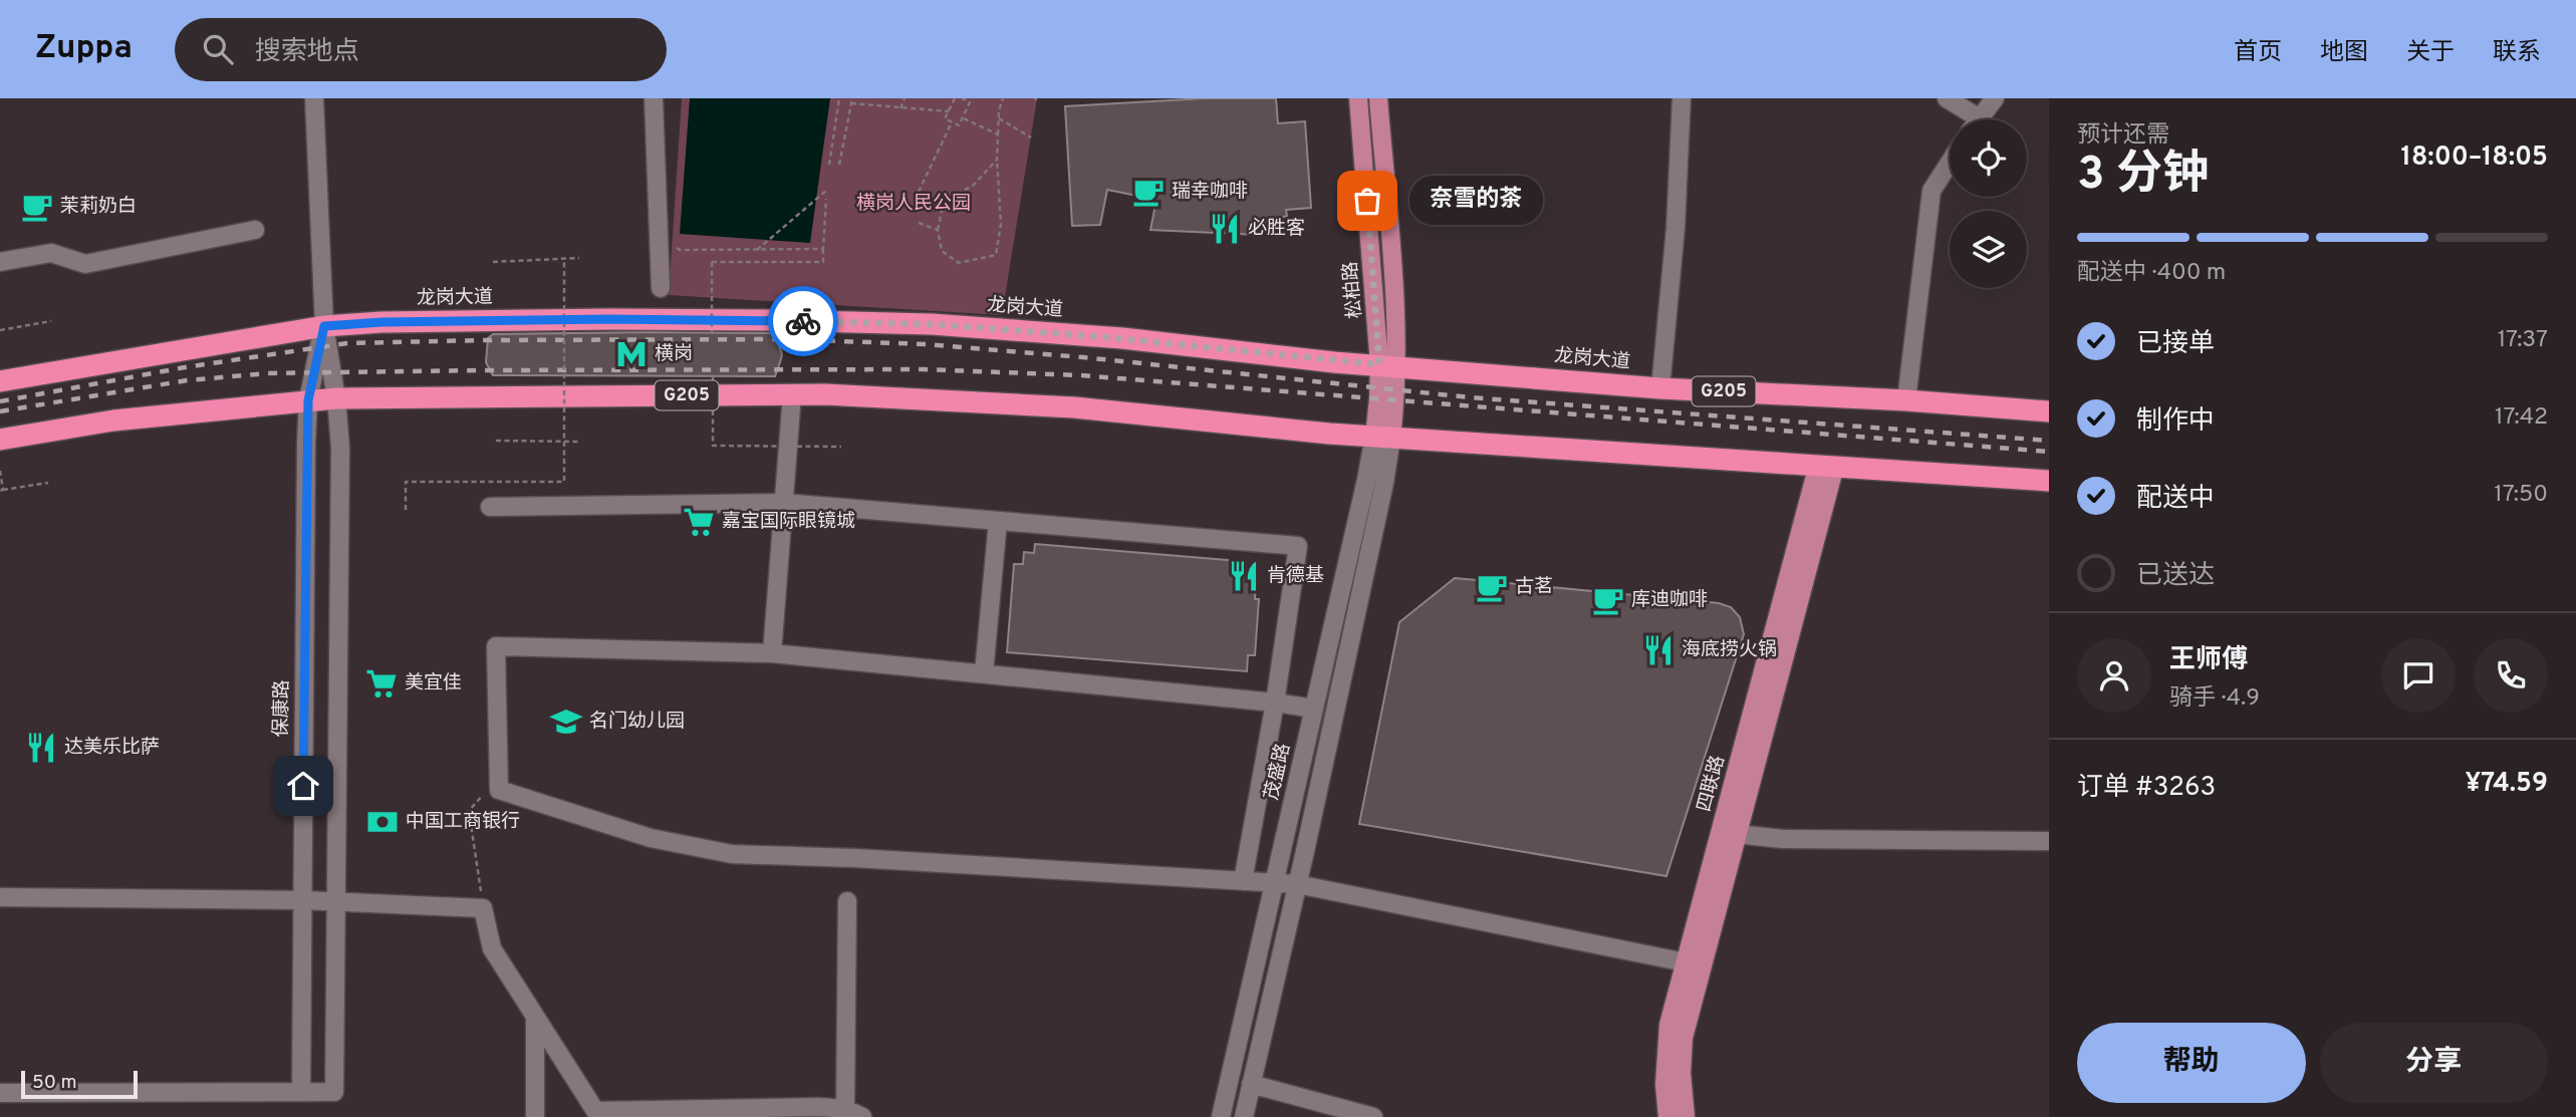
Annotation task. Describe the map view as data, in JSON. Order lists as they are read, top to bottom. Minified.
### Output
{"streets":{"highway":["龙岗大道","G205"],"main road":["松柏路","四联路"],"street":["保康路","茂盛路"]},"crossings":[["松柏路","龙岗大道"],["松柏路","G205"],["松柏路","茂盛路"],["龙岗大道","保康路"],["G205","保康路"],["G205","茂盛路"],["G205","四联路"]],"parks":["横岗人民公园"],"places":{"cafe":["瑞幸咖啡","茉莉奶白","古茗","库迪咖啡"],"other":["奈雪的茶"],"restaurant":["必胜客","肯德基","海底捞火锅","达美乐比萨"],"metro station":["横岗"],"supermarket":["嘉宝国际眼镜城","美宜佳"],"school or university":["名门幼儿园"],"bank":["中国工商银行"]},"scale_bar":"50 m","page":{"header":"Zuppa","search":"搜索地点","nav":["首页","地图","关于","联系"],"heading":["3 分钟","预计还需","18:00–18:05"],"panel":["王师傅","骑手 · 4.9","订单 #3263","¥74.59"],"bubble":"奈雪的茶","bar":"配送中 · 400 m","list":[["已接单","17:37"],["制作中","17:42"],["配送中","17:50"],"已送达"],"buttons":["帮助","分享"],"scale":"50 m"}}
